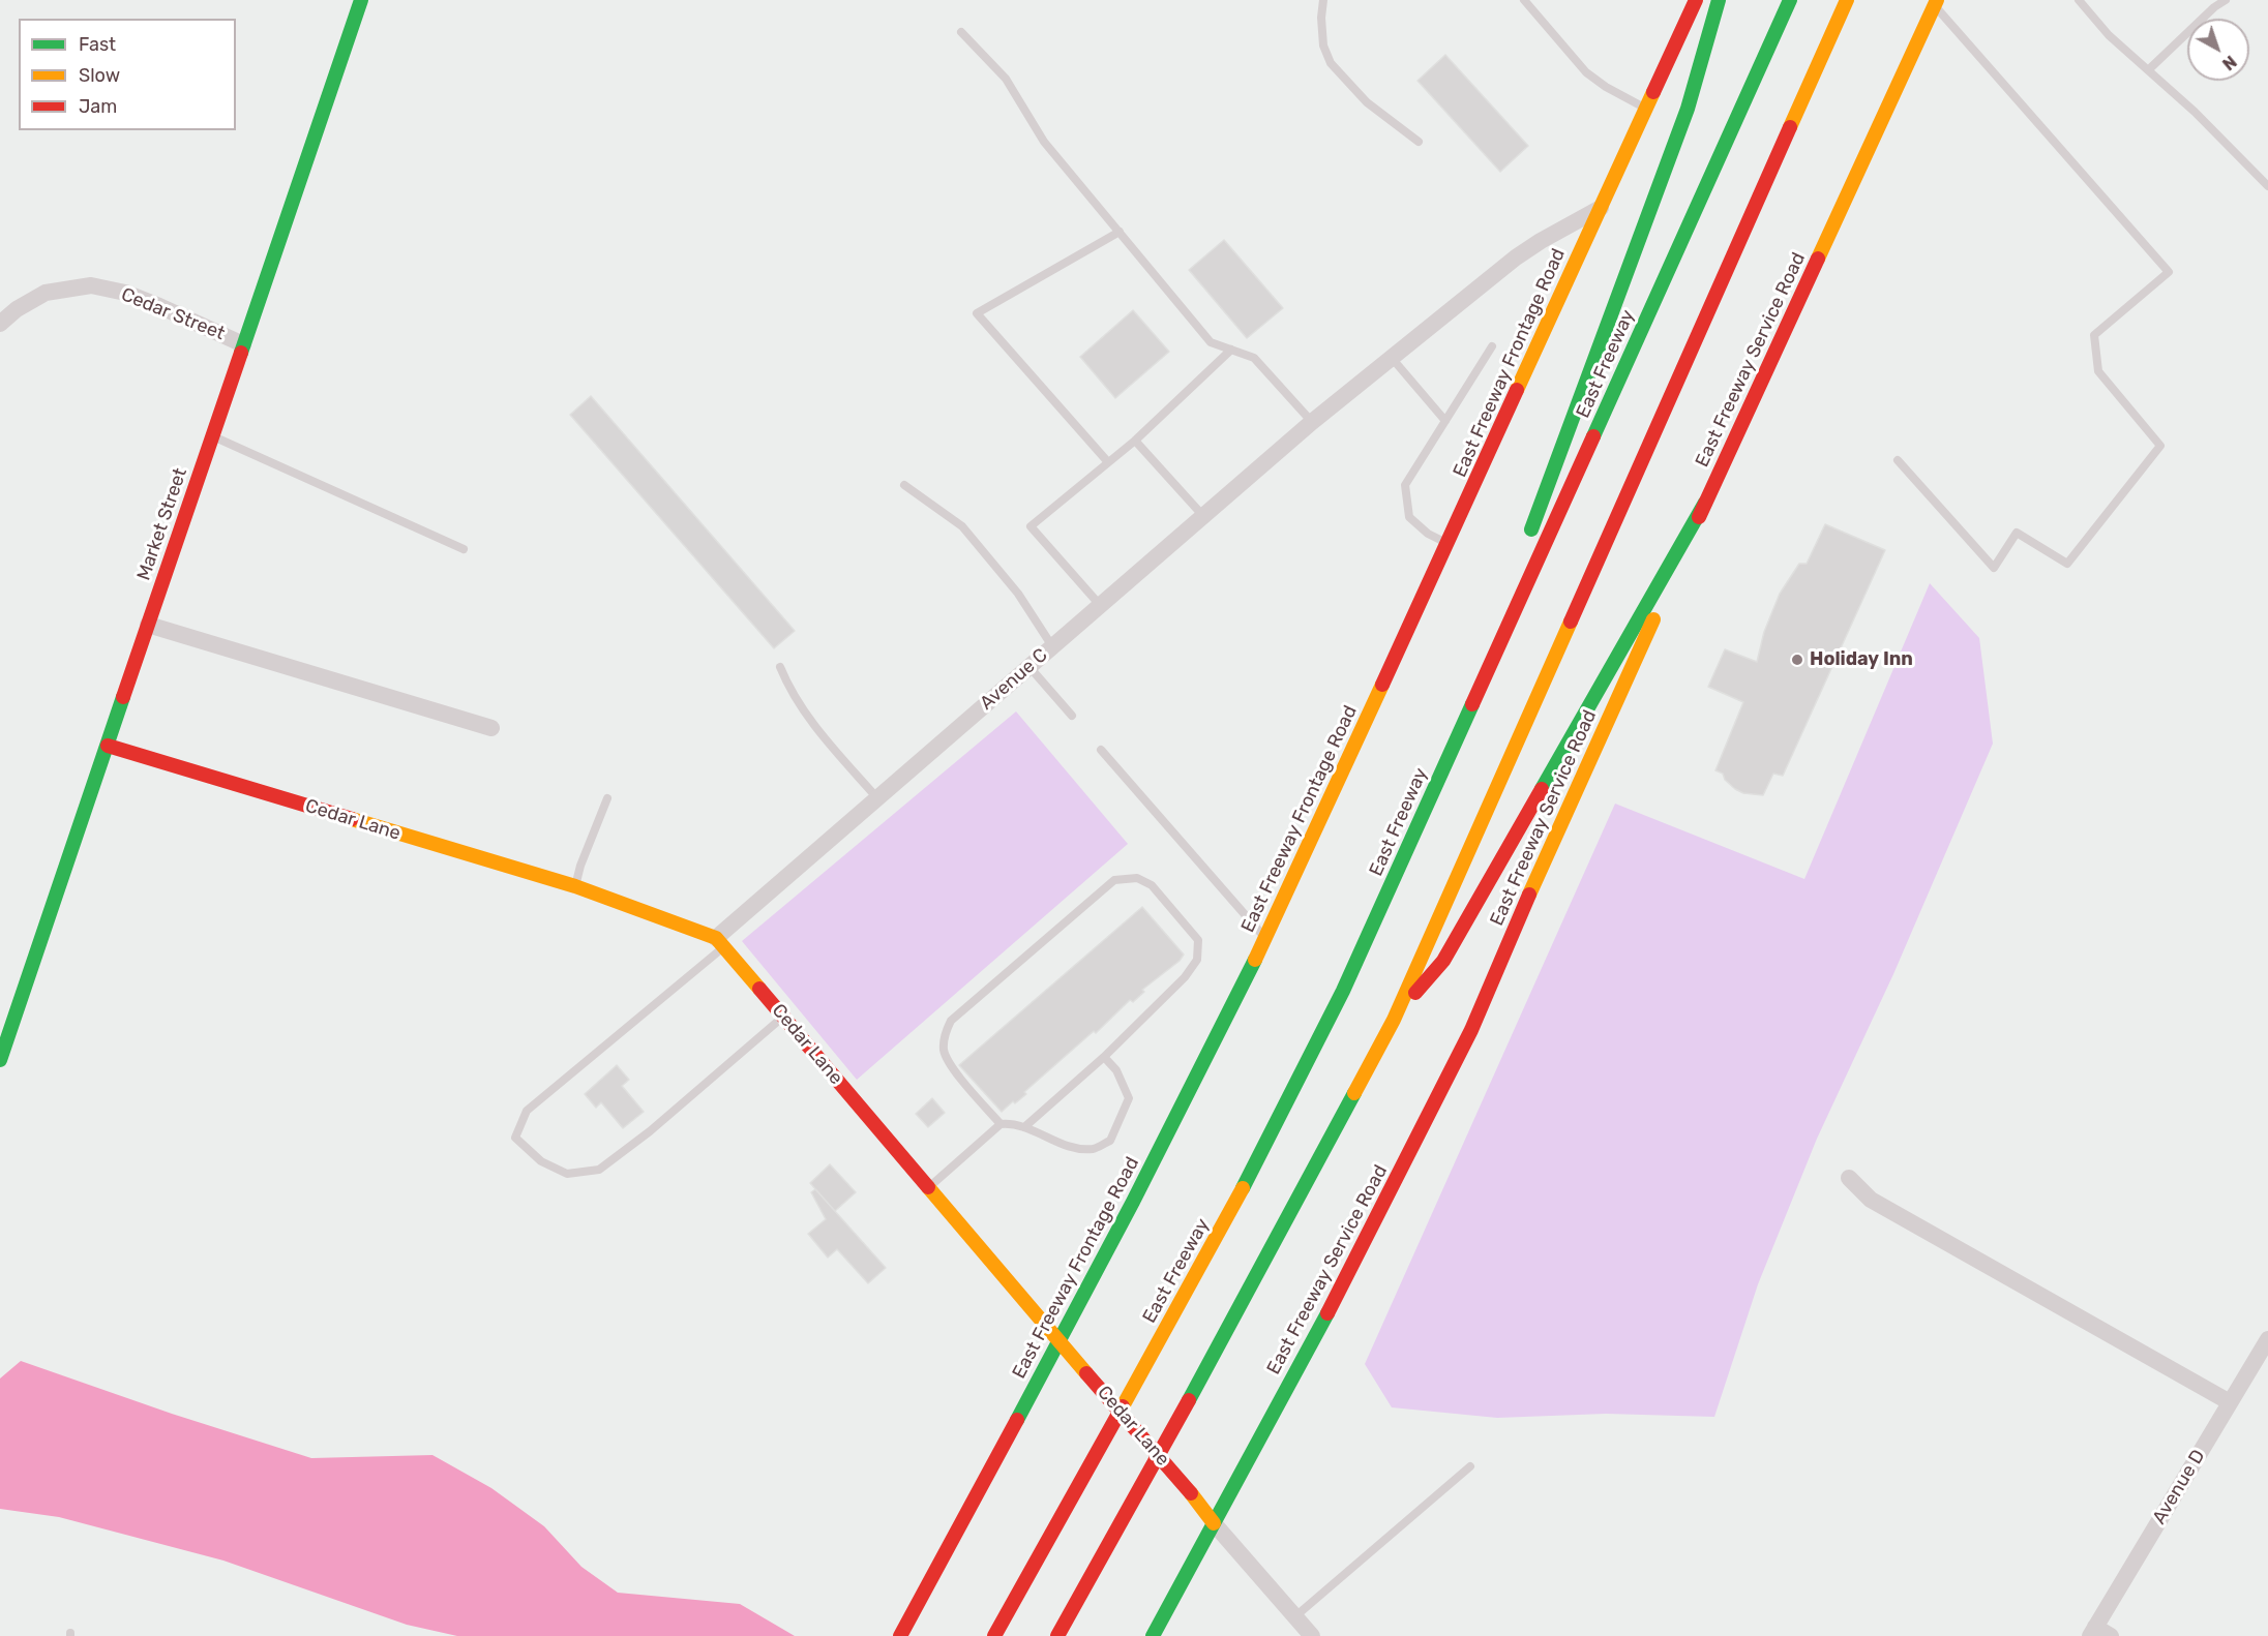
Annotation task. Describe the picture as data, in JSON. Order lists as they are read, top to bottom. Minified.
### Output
{"streets":{"main road":["East Freeway Service Road","East Freeway Frontage Road","East Freeway","Market Street","Cedar Lane"],"street":["Cedar Street","Avenue C","Avenue D"]},"crossings":[["Cedar Street","Market Street"],["East Freeway Service Road","Cedar Lane"],["East Freeway Frontage Road","Avenue C"],["East Freeway Frontage Road","Cedar Lane"],["Market Street","Cedar Lane"],["Avenue C","Cedar Lane"]],"places":["Holiday Inn"],"legend":["Fast","Slow","Jam"],"north":"bottom right"}
